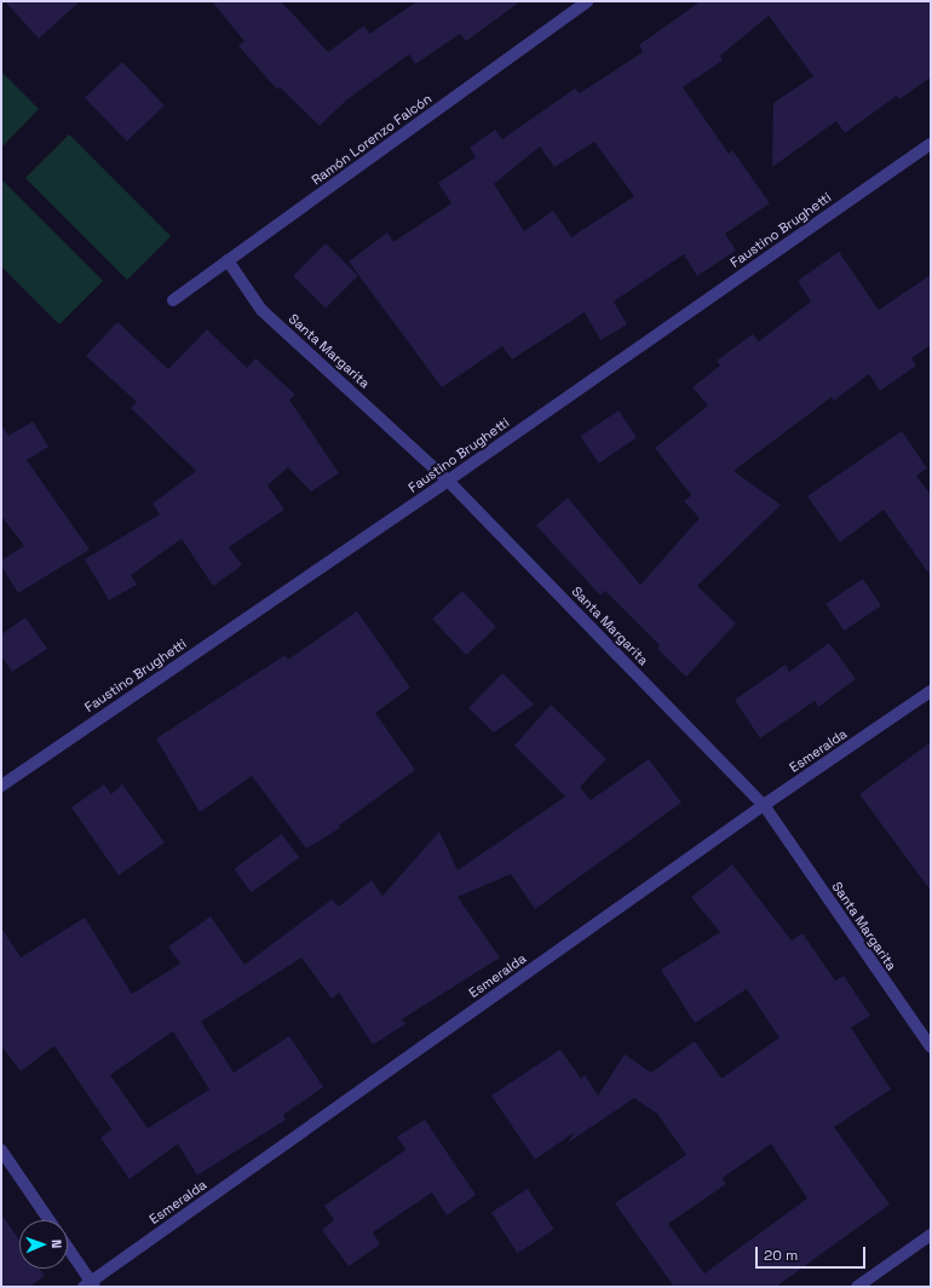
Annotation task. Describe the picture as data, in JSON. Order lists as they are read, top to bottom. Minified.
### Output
{"streets":{"street":["Ramón Lorenzo Falcón","Faustino Brughetti","Santa Margarita","Esmeralda"]},"crossings":[["Ramón Lorenzo Falcón","Santa Margarita"],["Faustino Brughetti","Santa Margarita"],["Santa Margarita","Esmeralda"]],"scale_bar":"20 m","north":"right"}
